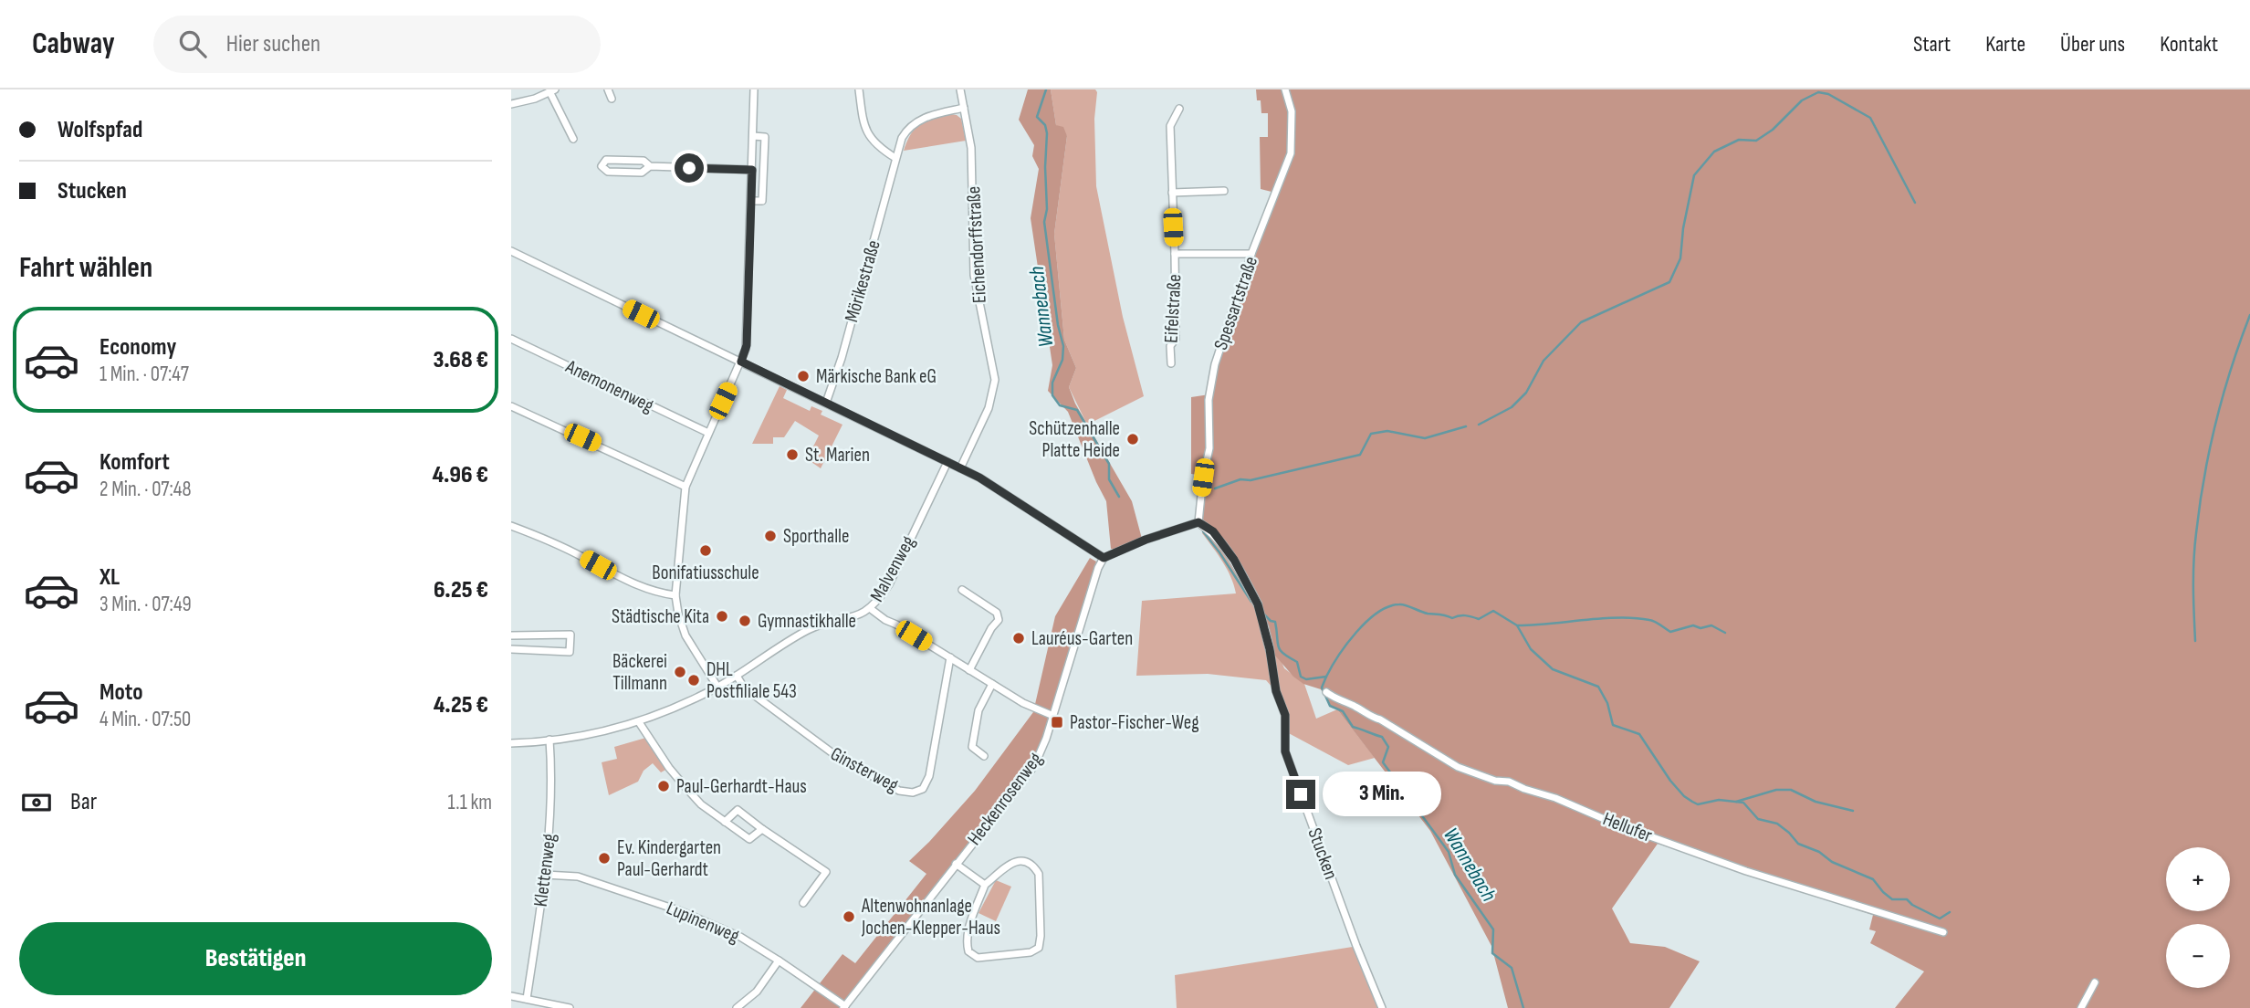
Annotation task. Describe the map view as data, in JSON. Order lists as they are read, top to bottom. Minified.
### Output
{"streets":{"street":["Eichendorffstraße","Mörikestraße","Spessartstraße","Eifelstraße","Anemonenweg","Malvenweg","Ginsterweg","Heckenrosenweg","Hellufer","Stucken","Klettenweg","Lupinenweg"]},"crossings":[["Eichendorffstraße","Mörikestraße"],["Spessartstraße","Eifelstraße"],["Malvenweg","Ginsterweg"],["Malvenweg","Klettenweg"],["Heckenrosenweg","Lupinenweg"],["Klettenweg","Lupinenweg"]],"water":["Wannebach"],"places":{"other":["Märkische Bank eG","Schützenhalle Platte Heide","St. Marien","Sporthalle","Bonifatiusschule","Städtische Kita","Gymnastikhalle","Lauréus-Garten","Bäckerei Tillmann","DHL Postfiliale 543","Paul-Gerhardt-Haus","Ev. Kindergarten Paul-Gerhardt","Altenwohnanlage Jochen-Klepper-Haus"],"transit":["Pastor-Fischer-Weg"]},"page":{"header":"Cabway","search":"Hier suchen","nav":["Start","Karte","Über uns","Kontakt"],"banner":["Wolfspfad","Stucken"],"heading":"Fahrt wählen","list":[{"name":"Economy","note":"1 Min. · 07:47","value":"3.68 €"},{"name":"Komfort","note":"2 Min. · 07:48","value":"4.96 €"},{"name":"XL","note":"3 Min. · 07:49","value":"6.25 €"},{"name":"Moto","note":"4 Min. · 07:50","value":"4.25 €"}],"pay":["Bar","1.1 km"],"bubble":"3 Min.","map_buttons":["+","−"],"buttons":"Bestätigen"}}
